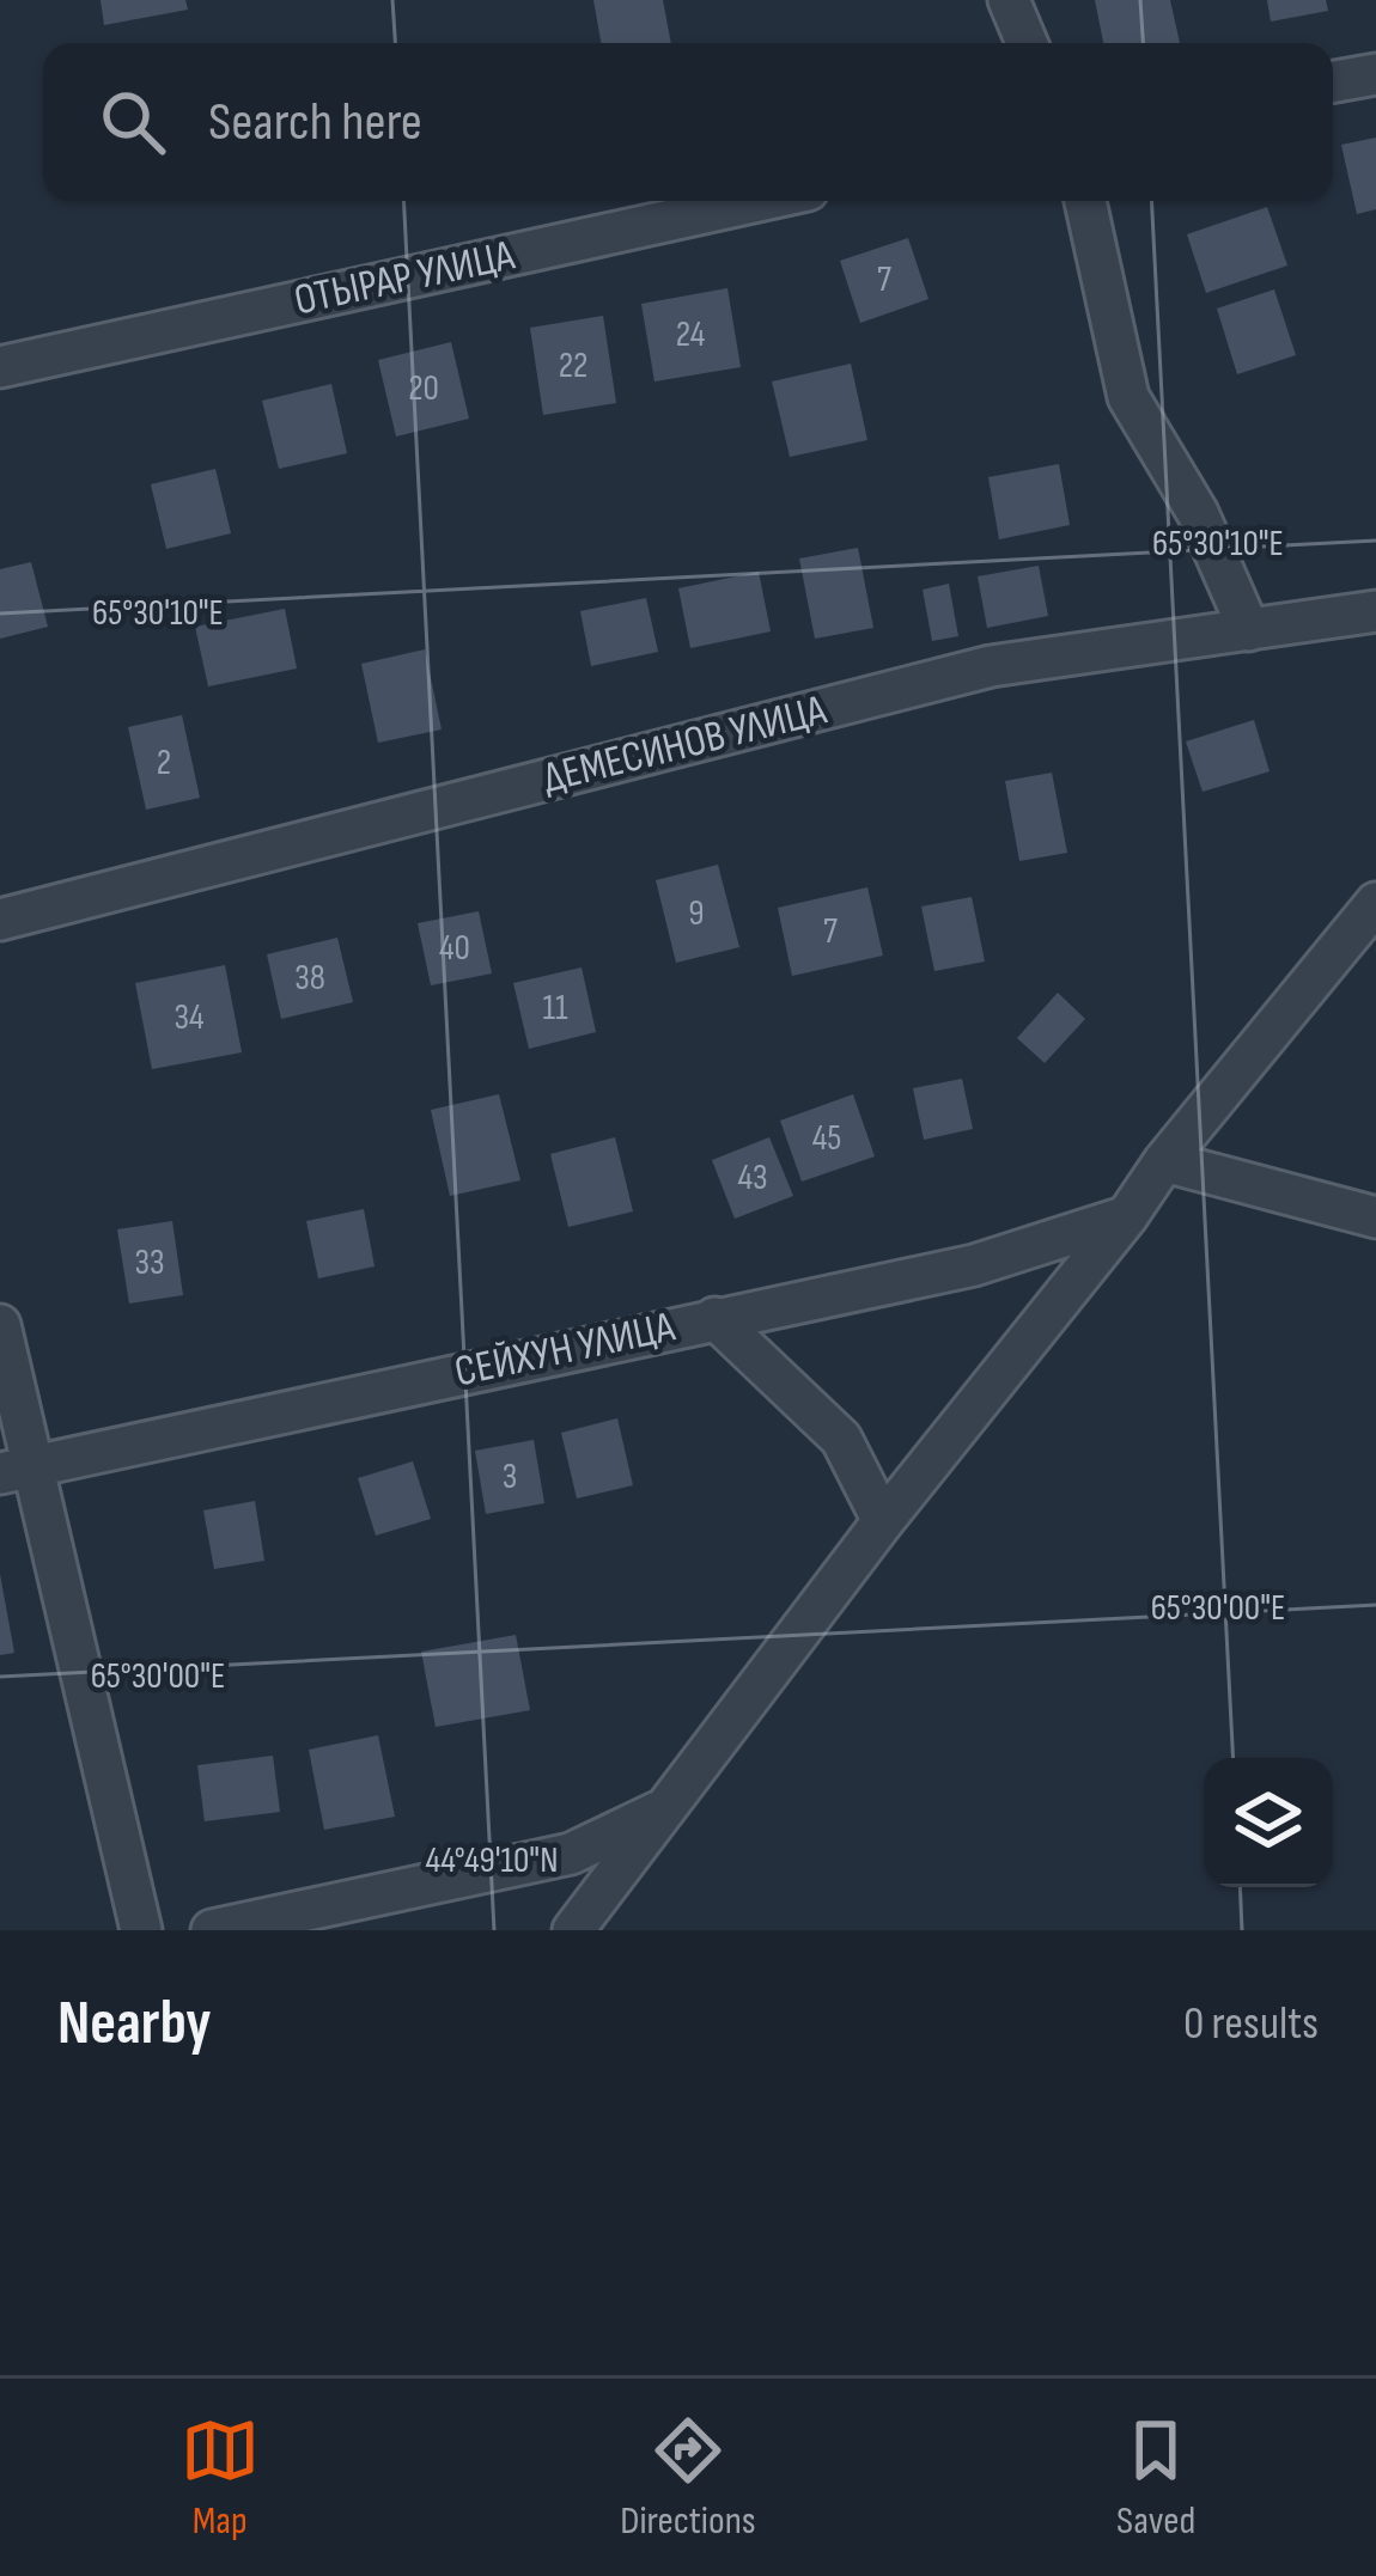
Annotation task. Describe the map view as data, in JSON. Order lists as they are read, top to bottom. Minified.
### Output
{"streets":{"street":["ОТЫРАР УЛИЦА","ДЕМЕСИНОВ УЛИЦА","СЕЙХУН УЛИЦА"]},"house_numbers":["7","24","22","20","2","9","7","40","38","11","34","45","43","33","3"],"page":{"search":"Search here","heading":["Nearby","0 results"],"nav":["Map","Directions","Saved"]},"coordinates":["65°30'10\"E","65°30'00\"E","44°49'10\"N"]}
